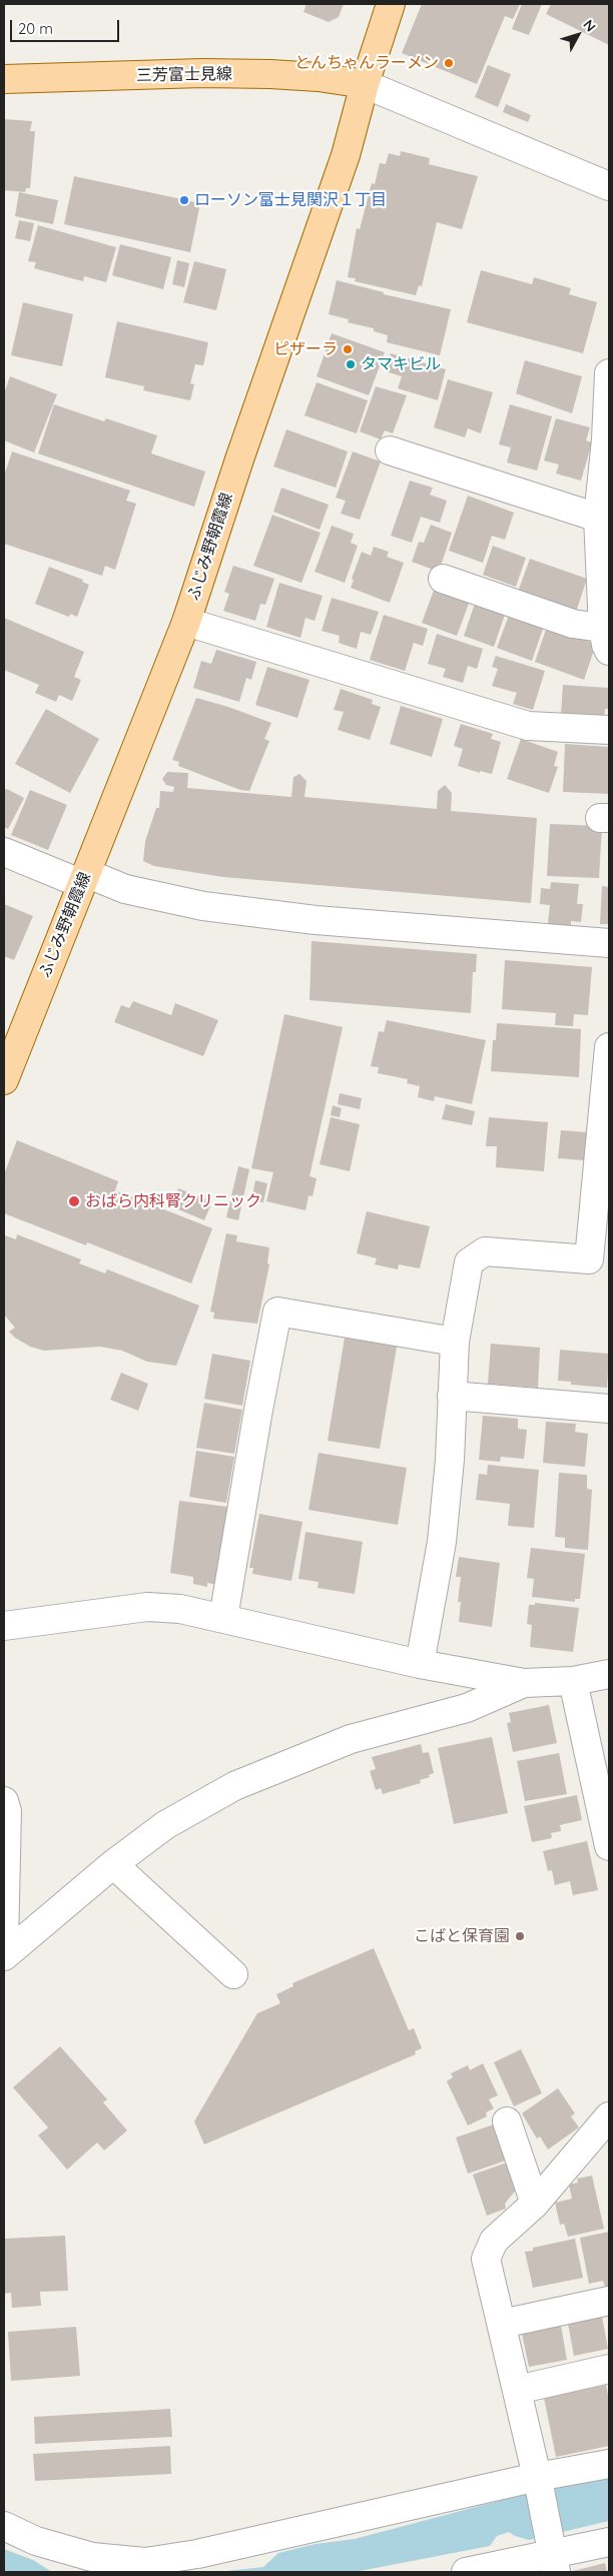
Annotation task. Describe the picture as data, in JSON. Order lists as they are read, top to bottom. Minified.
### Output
{"streets":{"main road":["三芳富士見線","ふじみ野朝霞線"]},"crossings":[["三芳富士見線","ふじみ野朝霞線"]],"places":["とんちゃんラーメン","ローソン富士見関沢１丁目","ピザーラ","タマキビル","おばら内科腎クリニック","こばと保育園"],"scale_bar":"20 m","north":"top right"}
